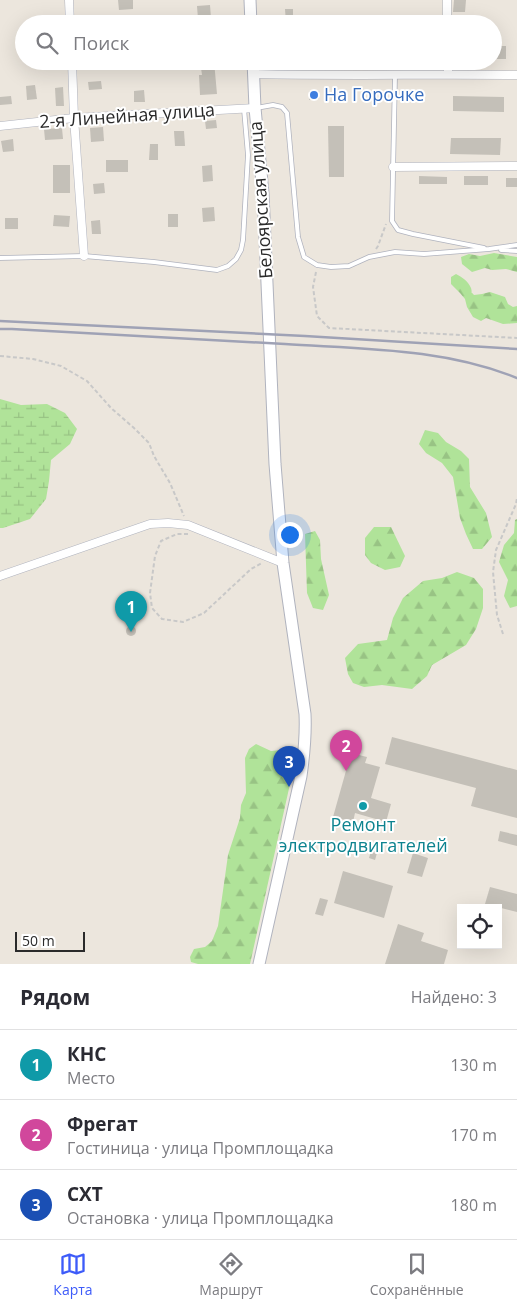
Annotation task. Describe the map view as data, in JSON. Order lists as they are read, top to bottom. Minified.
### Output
{"streets":{"street":["2-я Линейная улица","Белоярская улица"]},"crossings":[["2-я Линейная улица","Белоярская улица"]],"places":["На Горочке","Ремонт электродвигателей"],"scale_bar":"50 m","page":{"search":"Поиск","pins":["1","2","3"],"scale":"50 m","heading":["Рядом","Найдено: 3"],"list":[{"mark":"1","name":"КНС","note":"Место","value":"130 m"},{"mark":"2","name":"Фрегат","note":"Гостиница · улица Промплощадка","value":"170 m"},{"mark":"3","name":"СХТ","note":"Остановка · улица Промплощадка","value":"180 m"}],"nav":["Карта","Маршрут","Сохранённые"]}}
